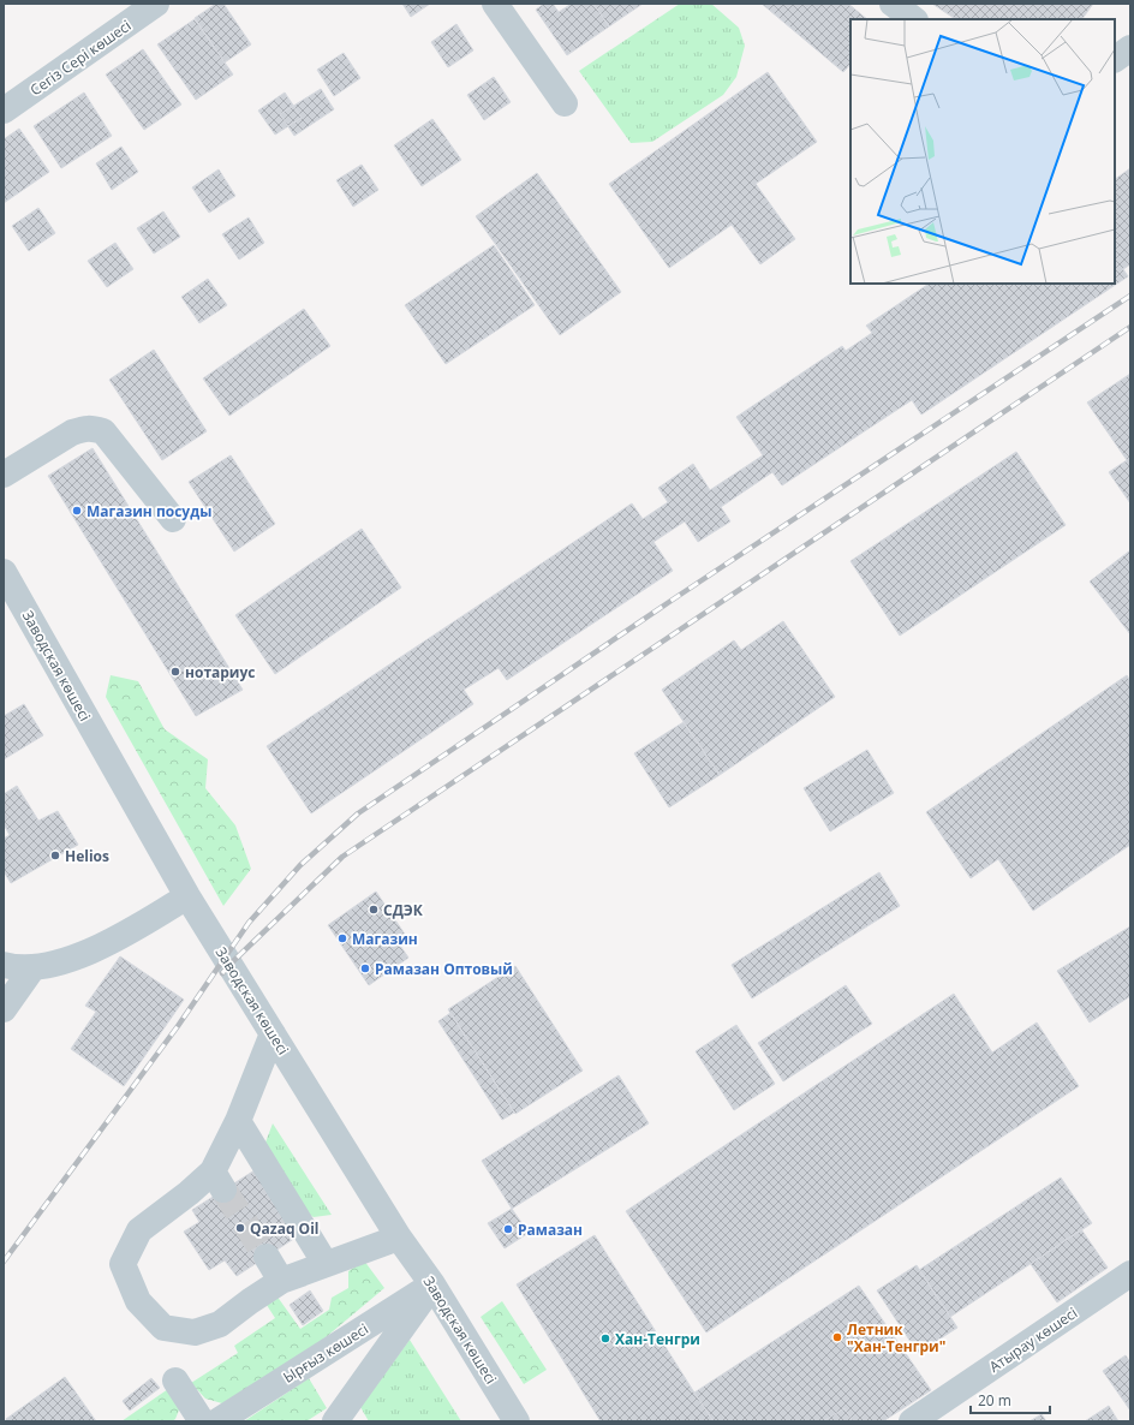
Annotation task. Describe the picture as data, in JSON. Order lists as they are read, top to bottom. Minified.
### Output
{"streets":{"street":["Сегіз Сері көшесі","Заводская көшесі","Атырау көшесі","Ырғыз көшесі"]},"crossings":[["Заводская көшесі","Ырғыз көшесі"]],"places":["Магазин посуды","нотариус","Helios","СДЭК","Магазин","Рамазан Оптовый","Qazaq Oil","Рамазан","Летник \"Хан-Тенгри\"","Хан-Тенгри"],"scale_bar":"20 m"}
